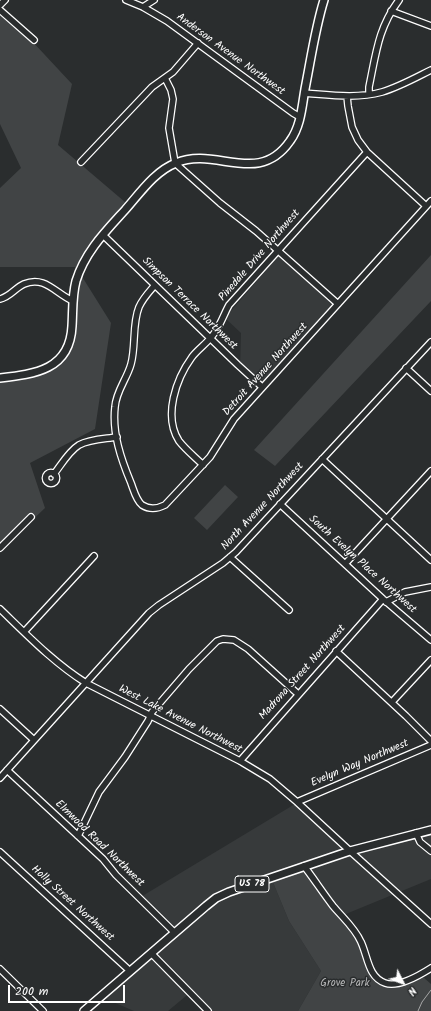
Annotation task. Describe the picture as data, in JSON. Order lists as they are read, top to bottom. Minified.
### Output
{"streets":{"main road":["US 78"],"street":["Anderson Avenue Northwest","Pinedale Drive Northwest","Simpson Terrace Northwest","Detroit Avenue Northwest","North Avenue Northwest","South Evelyn Place Northwest","Madrona Street Northwest","West Lake Avenue Northwest","Evelyn Way Northwest","Elmwood Road Northwest","Holly Street Northwest"]},"crossings":[["Pinedale Drive Northwest","Simpson Terrace Northwest"],["Pinedale Drive Northwest","Detroit Avenue Northwest"],["Simpson Terrace Northwest","Detroit Avenue Northwest"],["North Avenue Northwest","South Evelyn Place Northwest"],["North Avenue Northwest","West Lake Avenue Northwest"],["North Avenue Northwest","Elmwood Road Northwest"],["South Evelyn Place Northwest","Madrona Street Northwest"],["Madrona Street Northwest","West Lake Avenue Northwest"],["West Lake Avenue Northwest","Evelyn Way Northwest"],["West Lake Avenue Northwest","US 78"],["Elmwood Road Northwest","US 78"],["US 78","Holly Street Northwest"]],"parks":["Grove Park"],"scale_bar":"200 m","north":"bottom right"}
